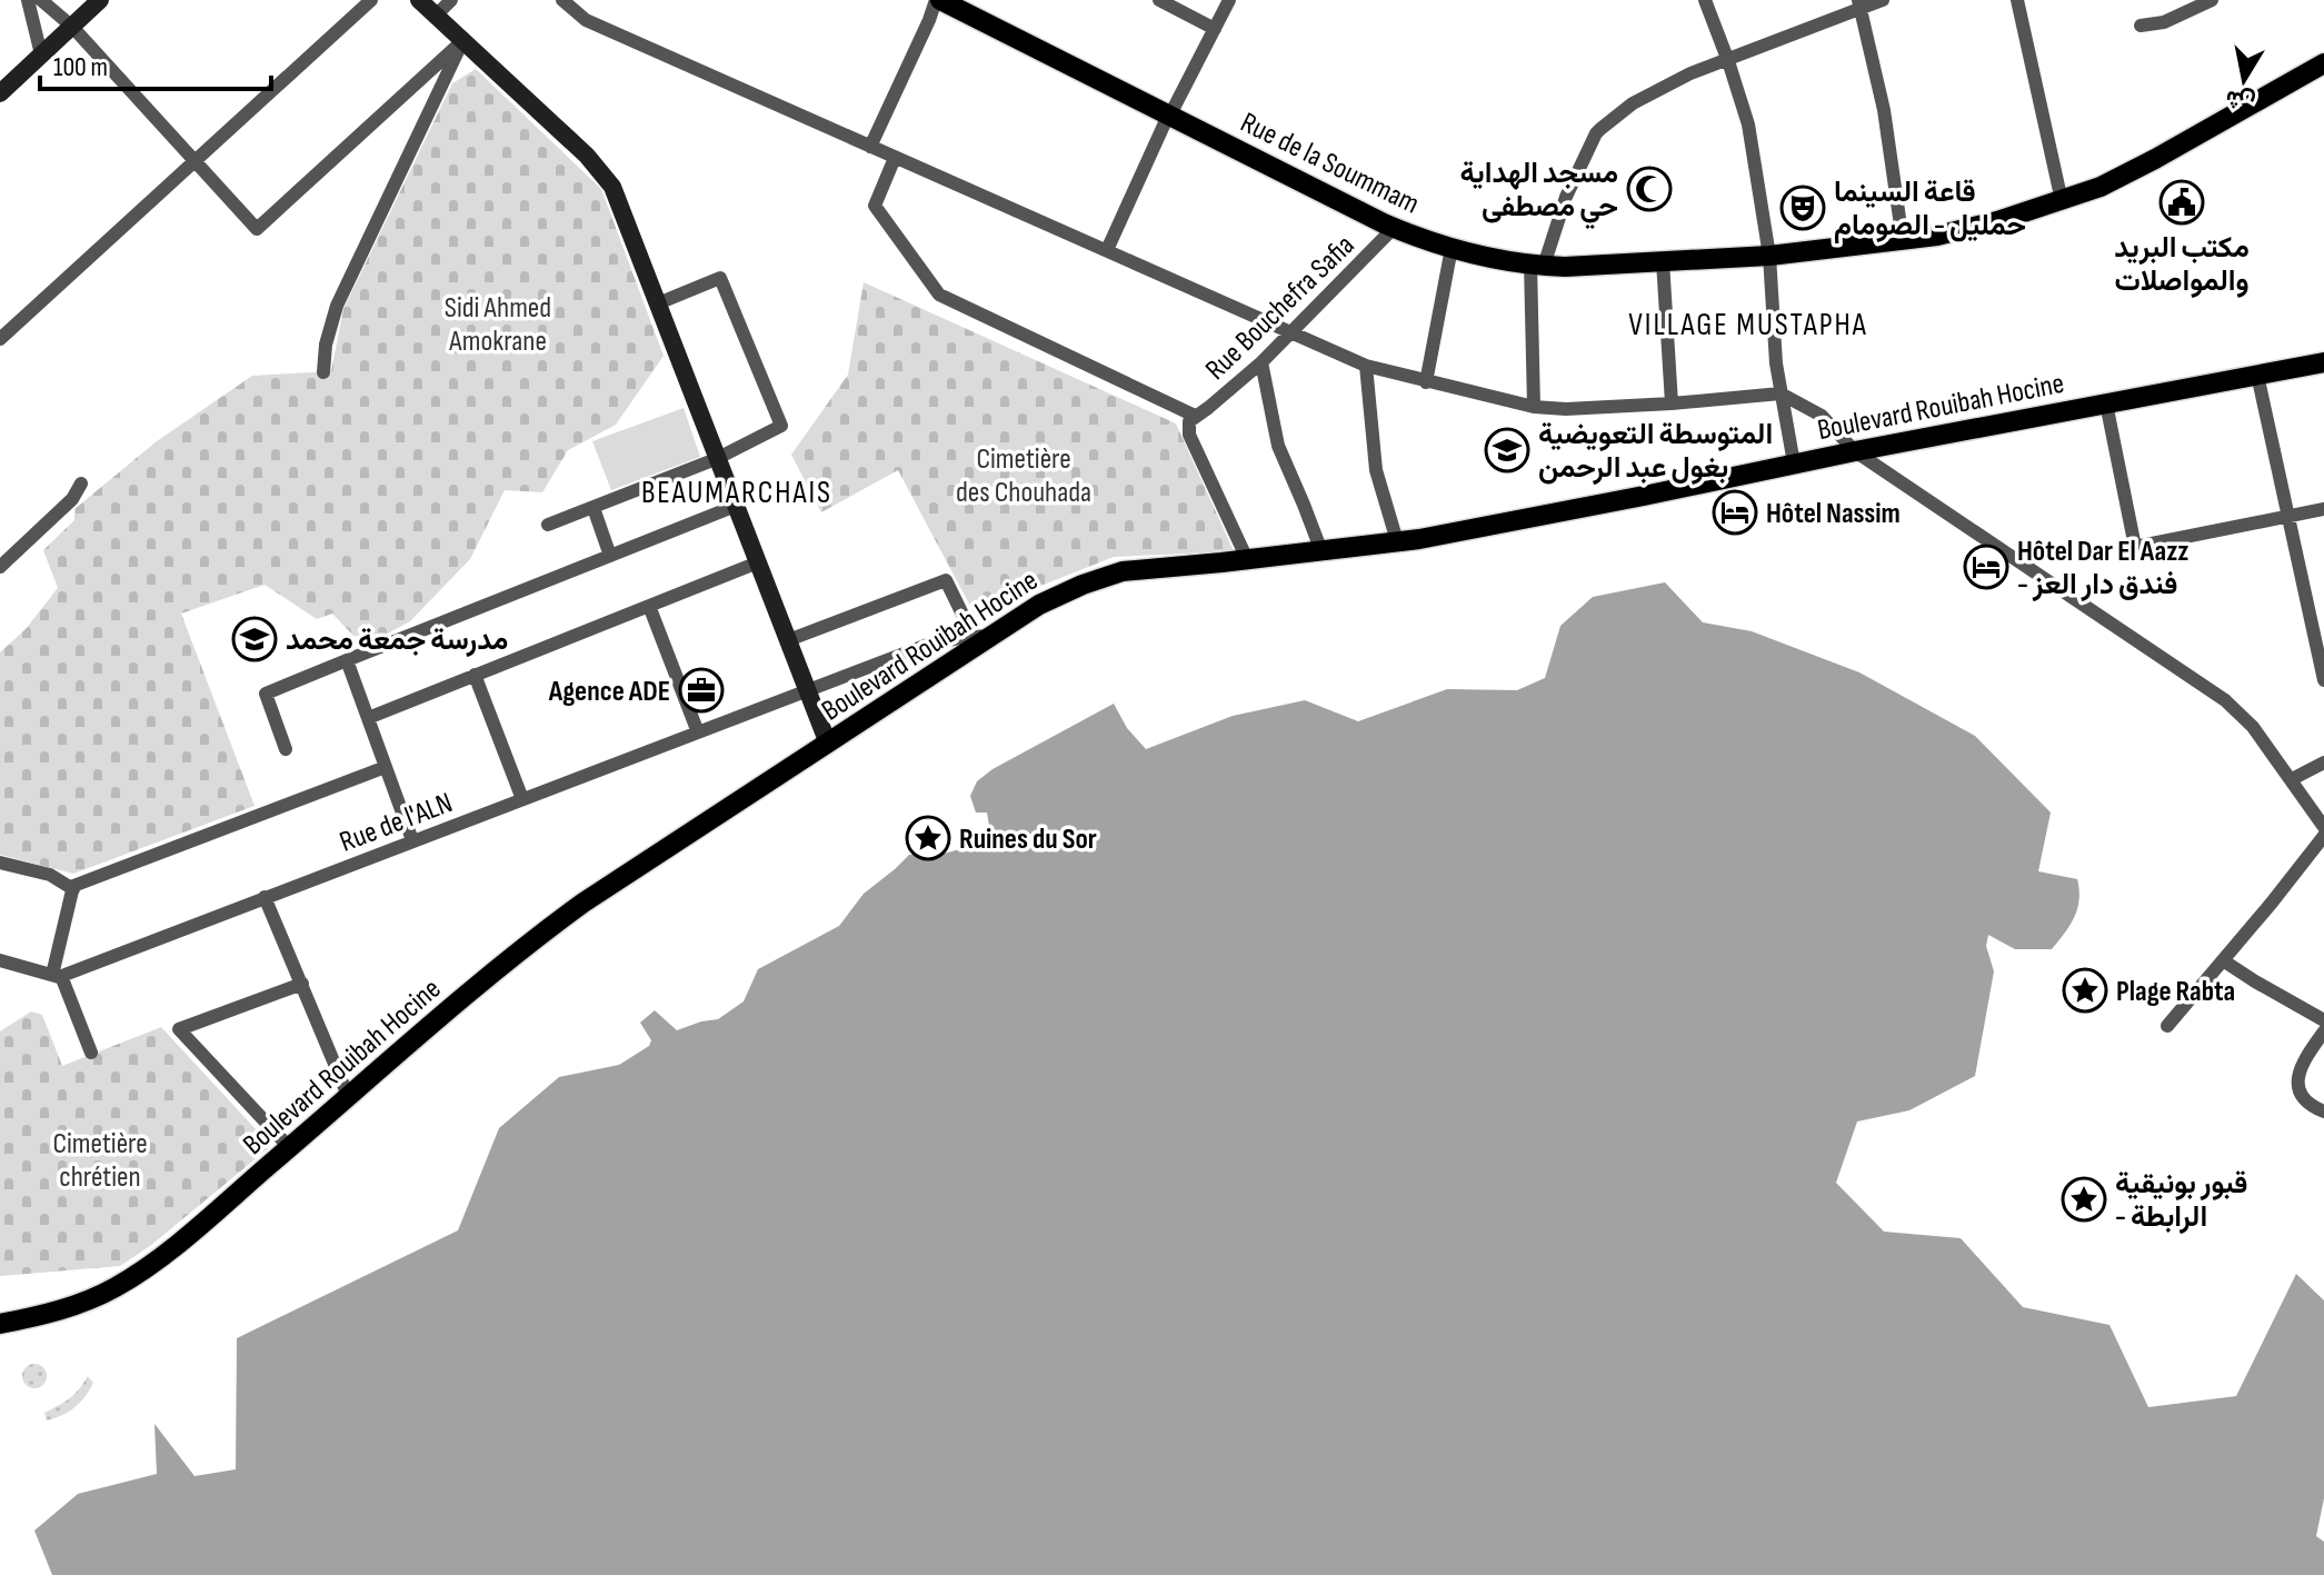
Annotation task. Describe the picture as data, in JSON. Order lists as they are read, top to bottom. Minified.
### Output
{"streets":{"main road":["Rue de la Soummam","Boulevard Rouibah Hocine"],"street":["Rue Bouchefra Safia","Rue de l'ALN"]},"crossings":[["Rue de la Soummam","Rue Bouchefra Safia"],["Boulevard Rouibah Hocine","Rue de l'ALN"]],"districts":["VILLAGE MUSTAPHA","BEAUMARCHAIS"],"parks":["Sidi Ahmed Amokrane","Cimetière des Chouhada","Cimetière chrétien"],"places":{"mosque":["مسجد الهداية حي مصطفى"],"public building":["مكتب البريد والمواصلات"],"theatre":["قاعة السينما حمليل - الصومام"],"school or university":["المتوسطة التعويضية بغول عبد الرحمن","مدرسة جمعة محمد"],"hotel":["Hôtel Nassim","Hôtel Dar El Aazz - فندق دار العز"],"office":["Agence ADE"],"place":["Ruines du Sor","Plage Rabta","قبور بونيقية - الرابطة"]},"scale_bar":"100 m","north":"bottom"}
